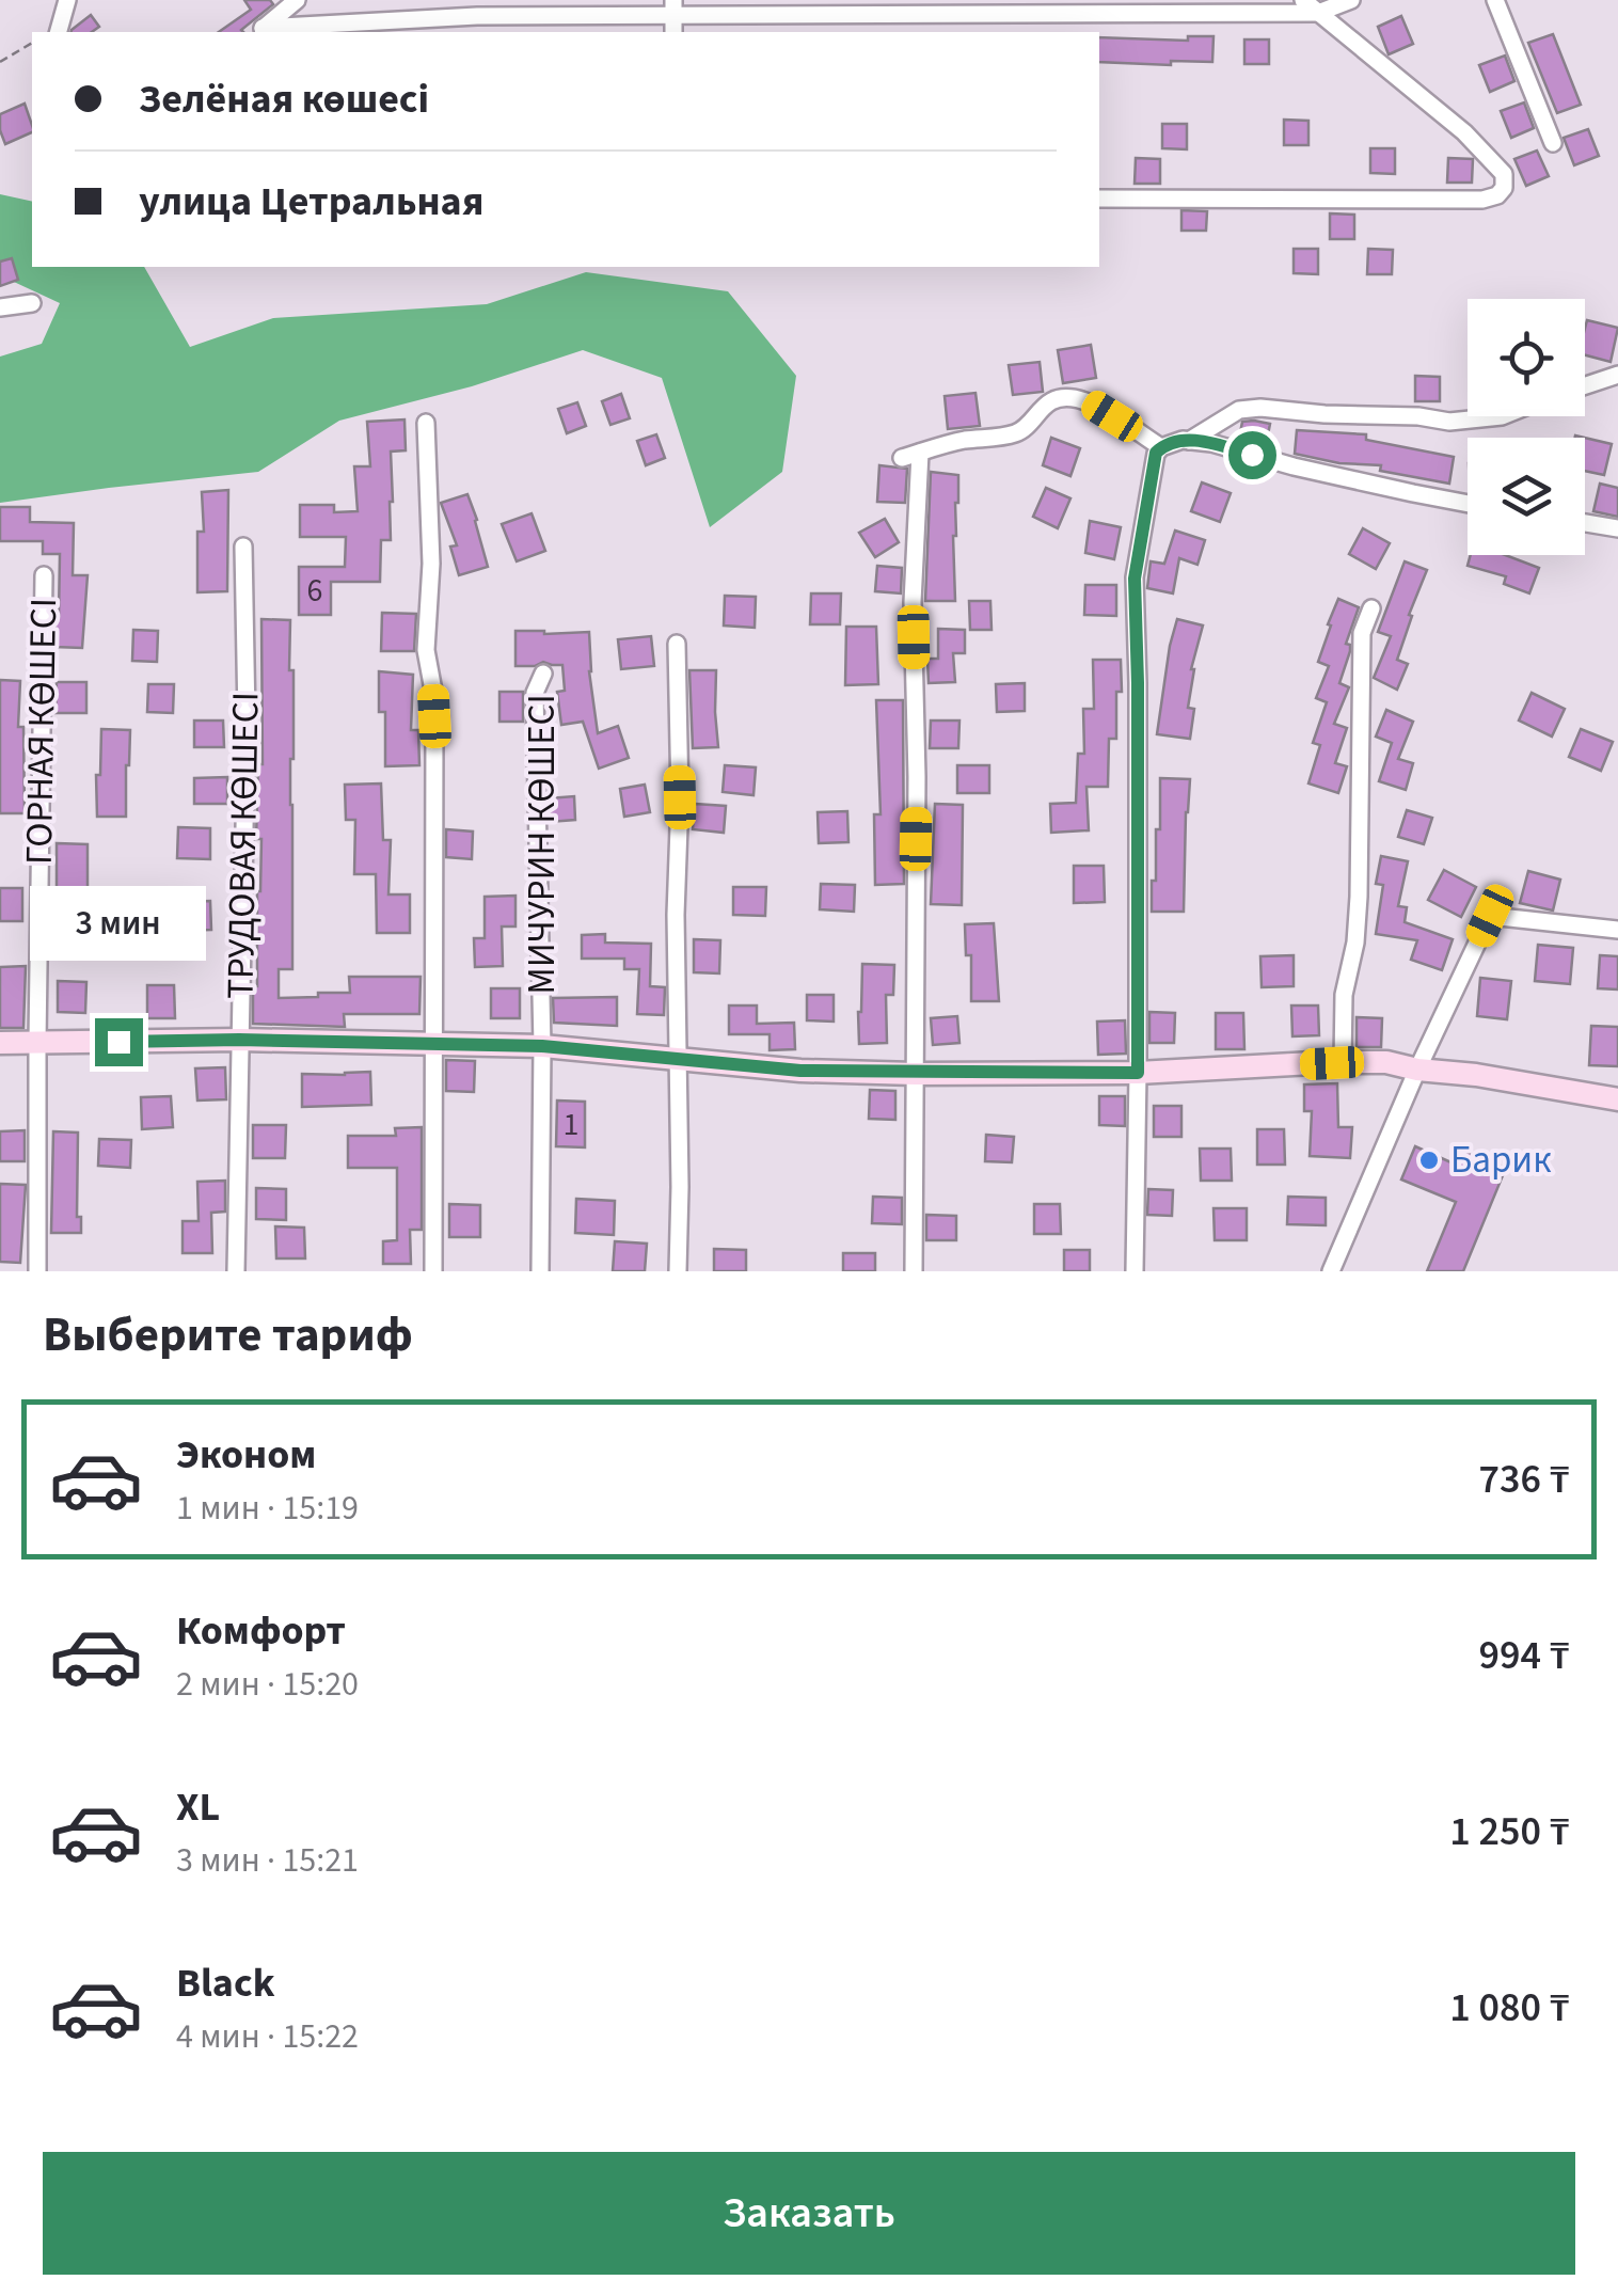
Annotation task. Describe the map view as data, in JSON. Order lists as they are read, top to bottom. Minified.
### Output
{"streets":{"street":["ГОРНАЯ КӨШЕСІ","МИЧУРИН КӨШЕСІ","ТРУДОВАЯ КӨШЕСІ"]},"places":["Барик"],"house_numbers":["6","1"],"page":{"banner":["Зелёная көшесі","улица Цетральная"],"bubble":"3 мин","heading":"Выберите тариф","list":[{"name":"Эконом","note":"1 мин · 15:19","value":"736 ₸"},{"name":"Комфорт","note":"2 мин · 15:20","value":"994 ₸"},{"name":"XL","note":"3 мин · 15:21","value":"1 250 ₸"},{"name":"Black","note":"4 мин · 15:22","value":"1 080 ₸"}],"buttons":"Заказать"}}
